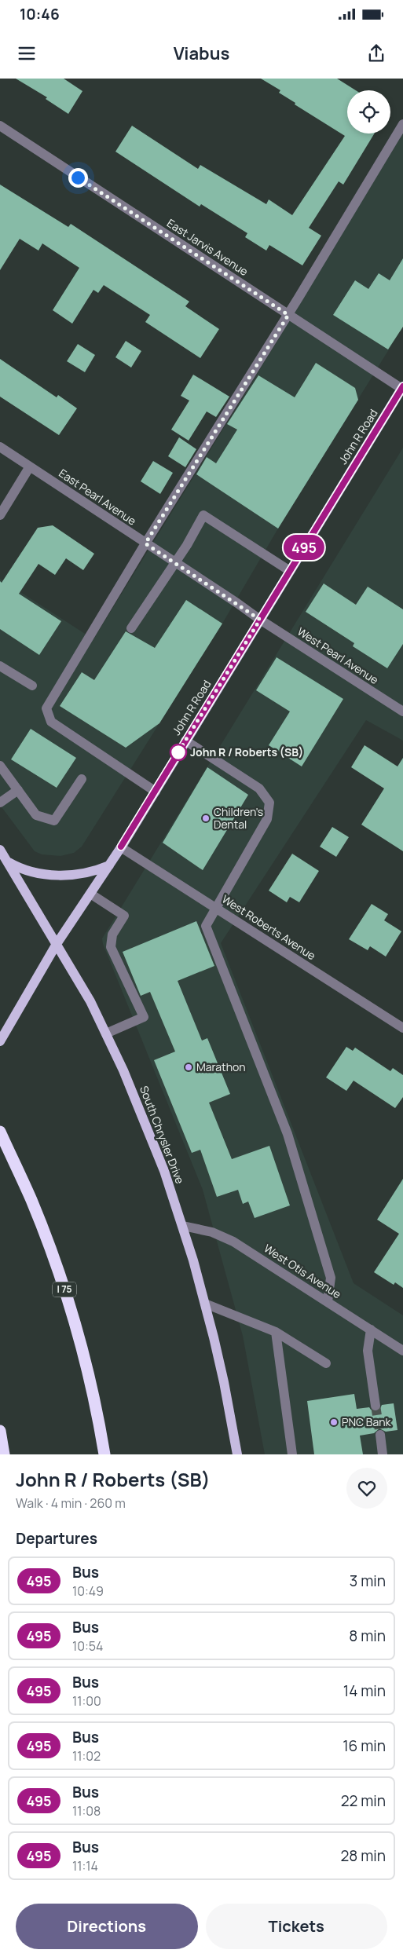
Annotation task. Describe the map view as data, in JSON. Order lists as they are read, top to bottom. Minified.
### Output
{"streets":{"highway":["I 75"],"main road":["John R Road","South Chrysler Drive"],"street":["East Jarvis Avenue","East Pearl Avenue","West Pearl Avenue","West Roberts Avenue","West Otis Avenue"]},"crossings":[["East Jarvis Avenue","John R Road"],["John R Road","East Pearl Avenue"],["John R Road","West Pearl Avenue"],["John R Road","West Roberts Avenue"],["John R Road","South Chrysler Drive"],["East Pearl Avenue","West Pearl Avenue"],["South Chrysler Drive","West Otis Avenue"]],"places":["John R / Roberts (SB)","Children's Dental","Marathon","PNC Bank"],"lines":["bus line 495"],"page":{"status":"10:46","header":"Viabus","on_map":"495","heading":[["John R / Roberts (SB)","Walk · 4 min · 260 m"],"Departures"],"list":[{"mark":"495","name":"Bus","note":"10:49","value":"3 min"},{"mark":"495","name":"Bus","note":"10:54","value":"8 min"},{"mark":"495","name":"Bus","note":"11:00","value":"14 min"},{"mark":"495","name":"Bus","note":"11:02","value":"16 min"},{"mark":"495","name":"Bus","note":"11:08","value":"22 min"},{"mark":"495","name":"Bus","note":"11:14","value":"28 min"}],"buttons":["Directions","Tickets"]}}
